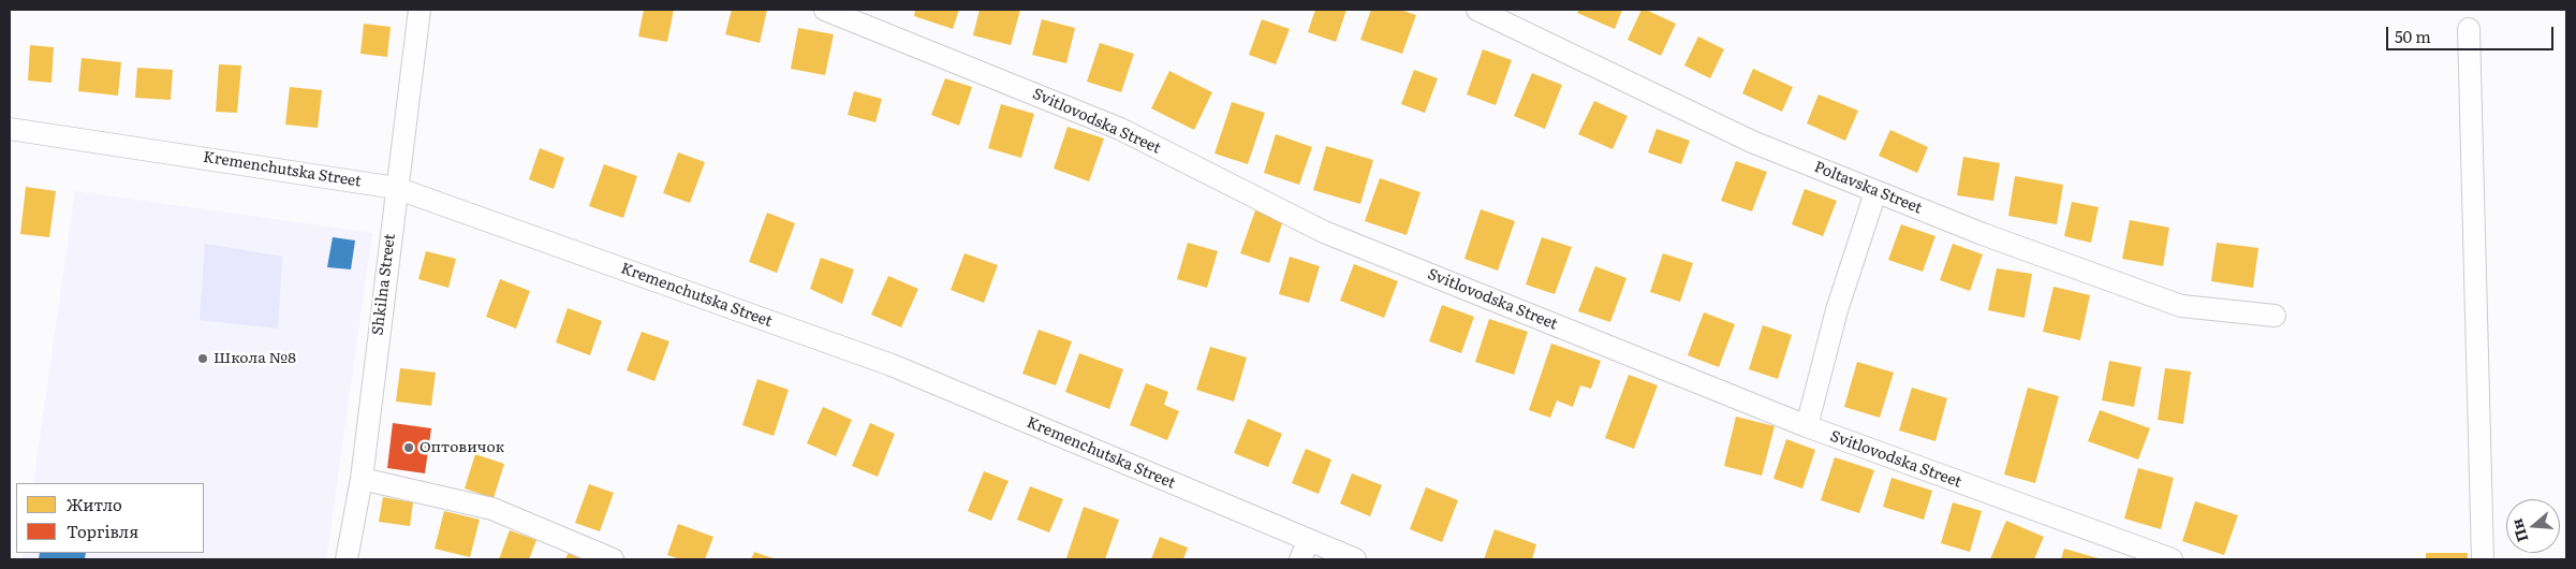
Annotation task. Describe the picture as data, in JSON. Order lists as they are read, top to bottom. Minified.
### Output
{"streets":{"street":["Svitlovodska Street","Kremenchutska Street","Poltavska Street","Shkilna Street"]},"crossings":[["Kremenchutska Street","Shkilna Street"]],"places":["Школа №8","Оптовичок"],"legend":["Житло","Торгівля"],"scale_bar":"50 m","north":"left"}
